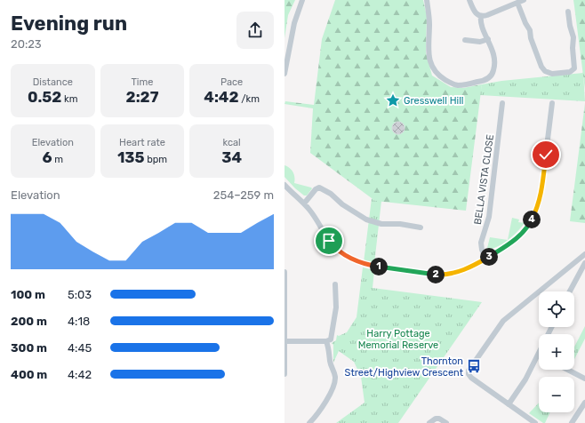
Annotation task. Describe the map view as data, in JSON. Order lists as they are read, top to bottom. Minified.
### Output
{"streets":{"street":["BELLA VISTA CLOSE"]},"parks":["Harry Pottage Memorial Reserve"],"places":{"place":["Gresswell Hill"],"bus stop":["Thornton Street/Highview Crescent"]},"page":{"heading":["Evening run","20:23"],"stats":[["Distance","0.52 km"],["Time","2:27"],["Pace","4:42 /km"],["Elevation","6 m"],["Heart rate","135 bpm"],["kcal","34"]],"chart":["Elevation","254–259 m"],"pins":["4","3","1","2"],"list":[{"name":"100 m","note":"5:03"},{"name":"200 m","note":"4:18"},{"name":"300 m","note":"4:45"},{"name":"400 m","note":"4:42"}],"map_buttons":["+","−"]}}
